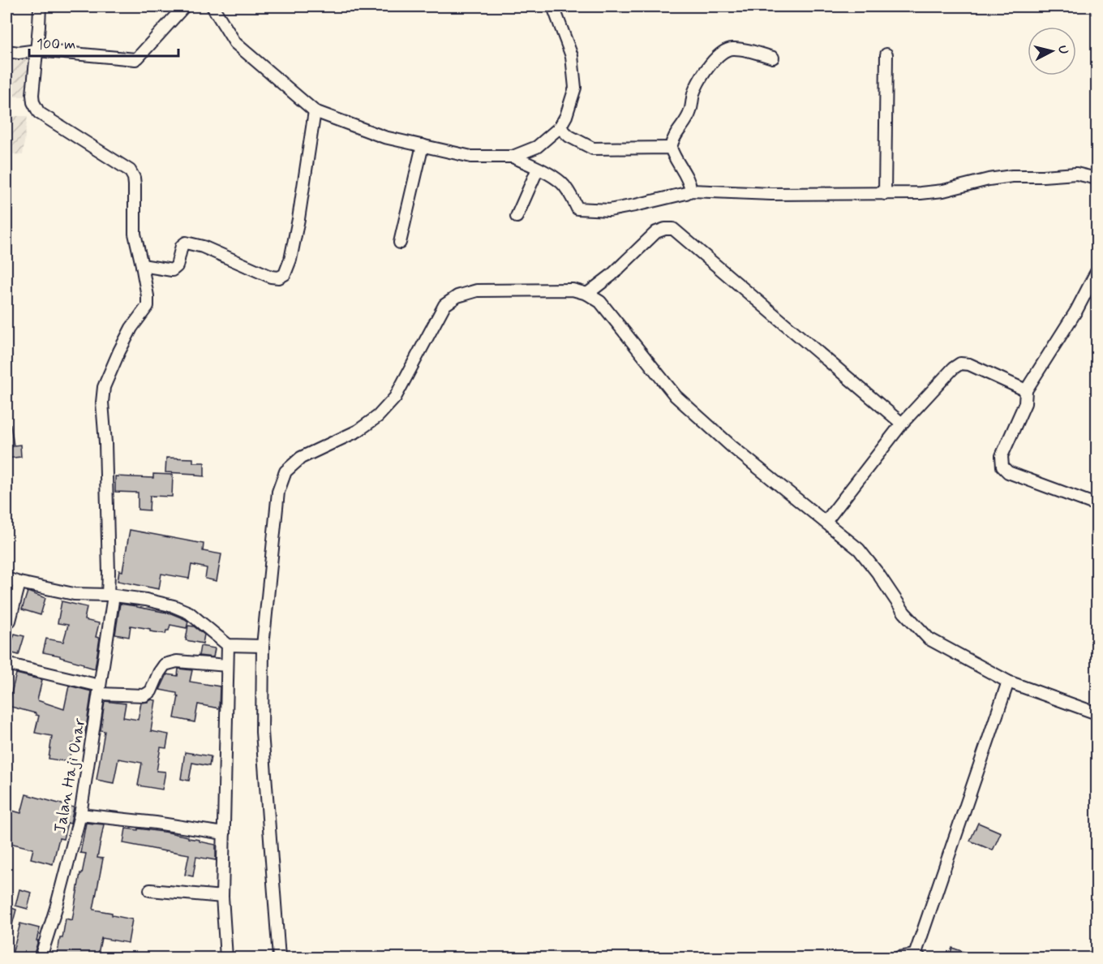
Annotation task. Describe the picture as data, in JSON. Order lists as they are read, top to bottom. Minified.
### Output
{"streets":{"street":["Jalan Haji Onar"]},"scale_bar":"100 m","north":"right"}
